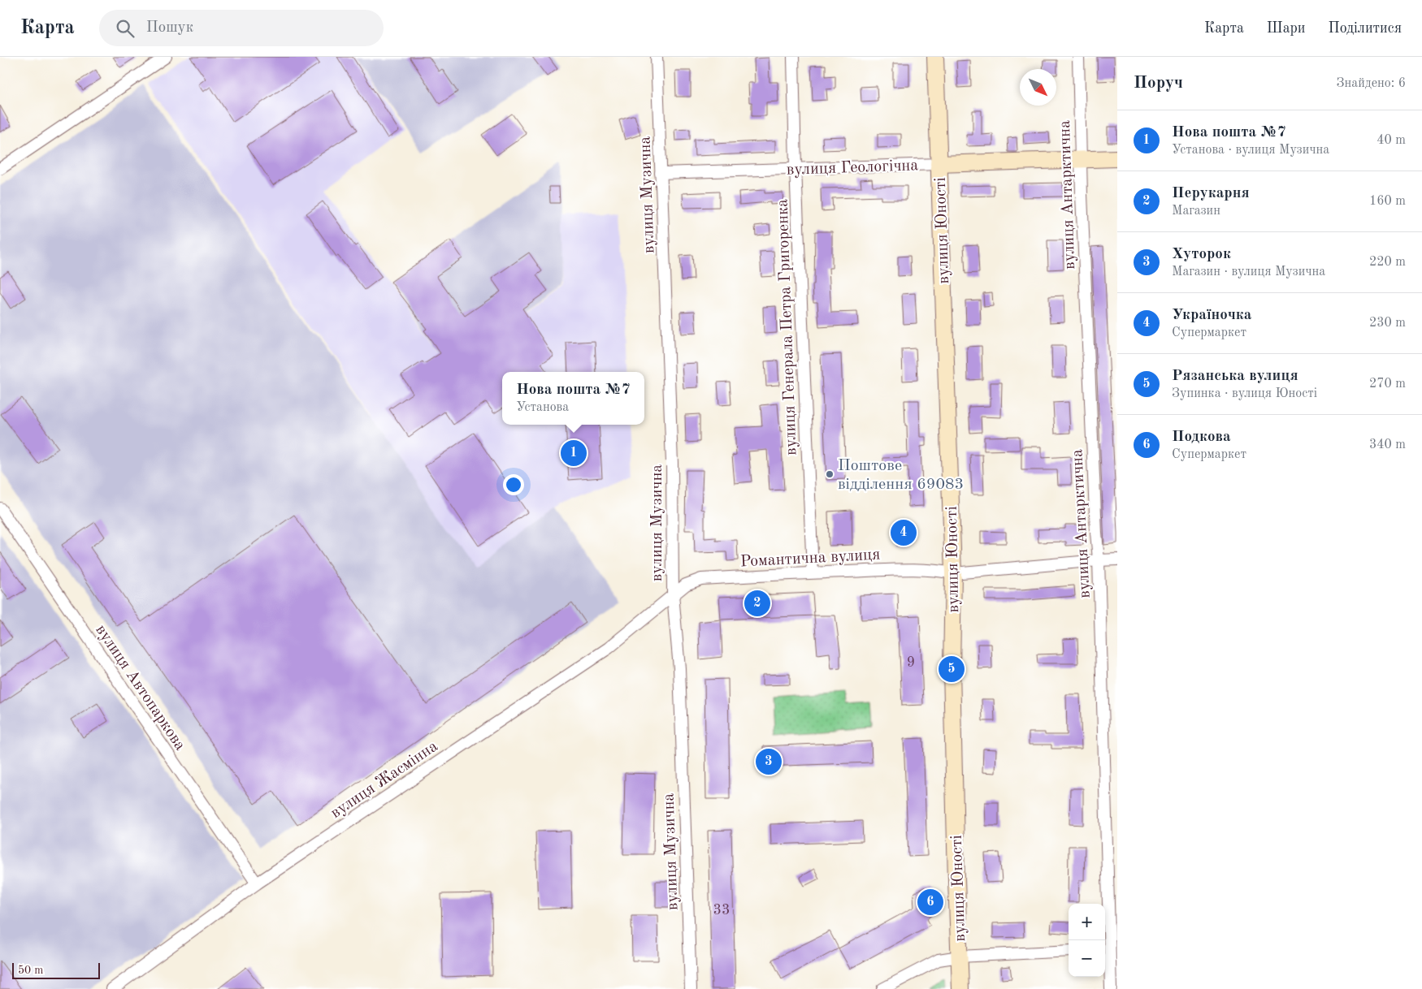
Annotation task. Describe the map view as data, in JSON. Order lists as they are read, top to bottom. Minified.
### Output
{"streets":{"street":["вулиця Геологічна","вулиця Музична","вулиця Антарктична","вулиця Юності","вулиця Генерала Петра Григоренка","Романтична вулиця","вулиця Автопаркова","вулиця Жасмінна"]},"crossings":[["вулиця Геологічна","вулиця Музична"],["вулиця Геологічна","вулиця Антарктична"],["вулиця Геологічна","вулиця Юності"],["вулиця Геологічна","вулиця Генерала Петра Григоренка"],["вулиця Музична","Романтична вулиця"],["вулиця Музична","вулиця Жасмінна"],["вулиця Антарктична","Романтична вулиця"],["вулиця Юності","Романтична вулиця"],["вулиця Генерала Петра Григоренка","Романтична вулиця"],["Романтична вулиця","вулиця Жасмінна"],["вулиця Автопаркова","вулиця Жасмінна"]],"places":["Поштове відділення 69083"],"house_numbers":["9","33"],"scale_bar":"50 m","north":"bottom right","page":{"header":"Карта","search":"Пошук","nav":["Карта","Шари","Поділитися"],"heading":["Поруч","Знайдено: 6"],"list":[{"mark":"1","name":"Нова пошта №7","note":"Установа · вулиця Музична","value":"40 m"},{"mark":"2","name":"Перукарня","note":"Магазин","value":"160 m"},{"mark":"3","name":"Хуторок","note":"Магазин · вулиця Музична","value":"220 m"},{"mark":"4","name":"Україночка","note":"Супермаркет","value":"230 m"},{"mark":"5","name":"Рязанська вулиця","note":"Зупинка · вулиця Юності","value":"270 m"},{"mark":"6","name":"Подкова","note":"Супермаркет","value":"340 m"}],"popup":["Нова пошта №7","Установа"],"pins":["1","4","2","5","3","6"],"map_buttons":["+","−"],"scale":"50 m"}}
